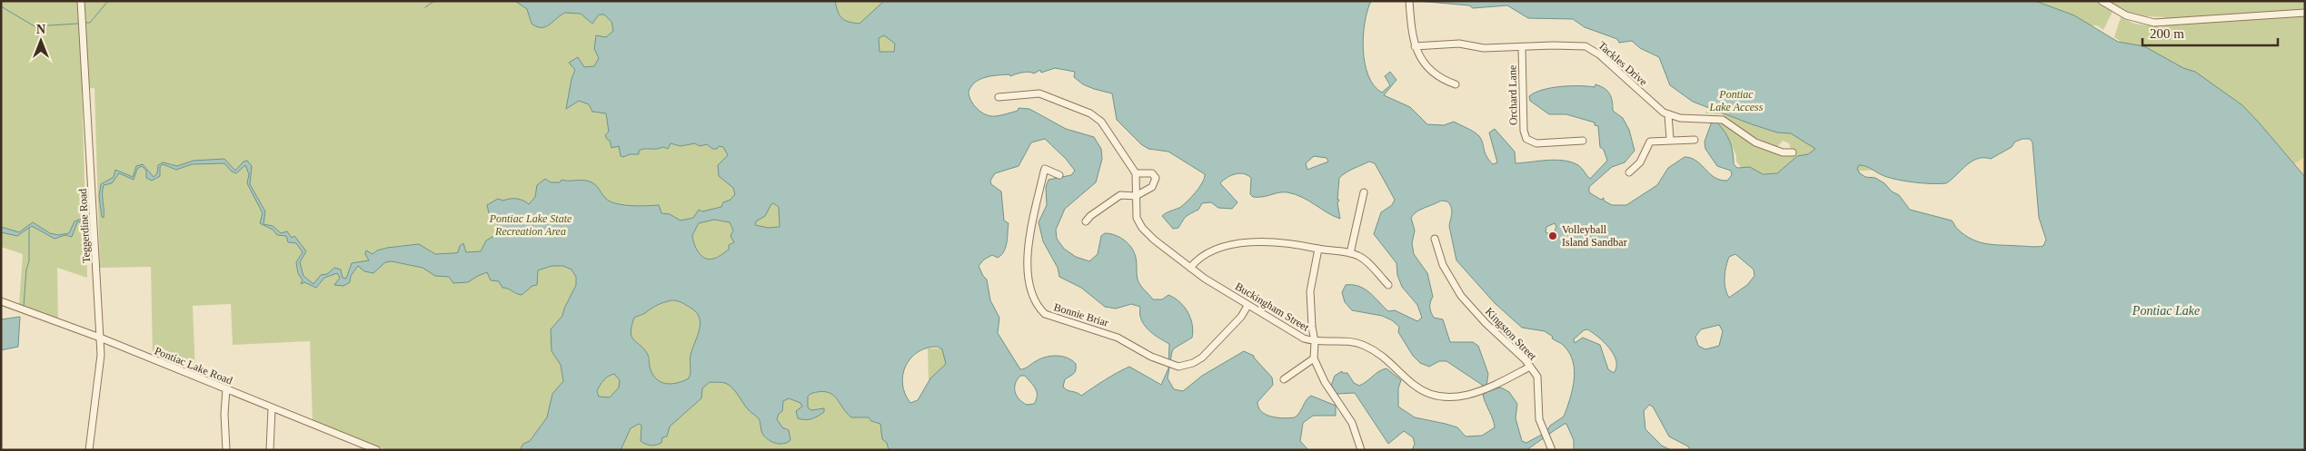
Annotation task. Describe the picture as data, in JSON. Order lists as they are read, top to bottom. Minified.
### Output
{"streets":{"street":["Tackles Drive","Orchard Lane","Teggerdine Road","Buckingham Street","Bonnie Briar","Kingston Street","Pontiac Lake Road"]},"crossings":[["Tackles Drive","Orchard Lane"],["Teggerdine Road","Pontiac Lake Road"],["Buckingham Street","Bonnie Briar"],["Buckingham Street","Kingston Street"]],"water":["Pontiac Lake"],"parks":["Pontiac Lake Access","Pontiac Lake State Recreation Area"],"places":["Volleyball Island Sandbar"],"scale_bar":"200 m","north":"top"}
